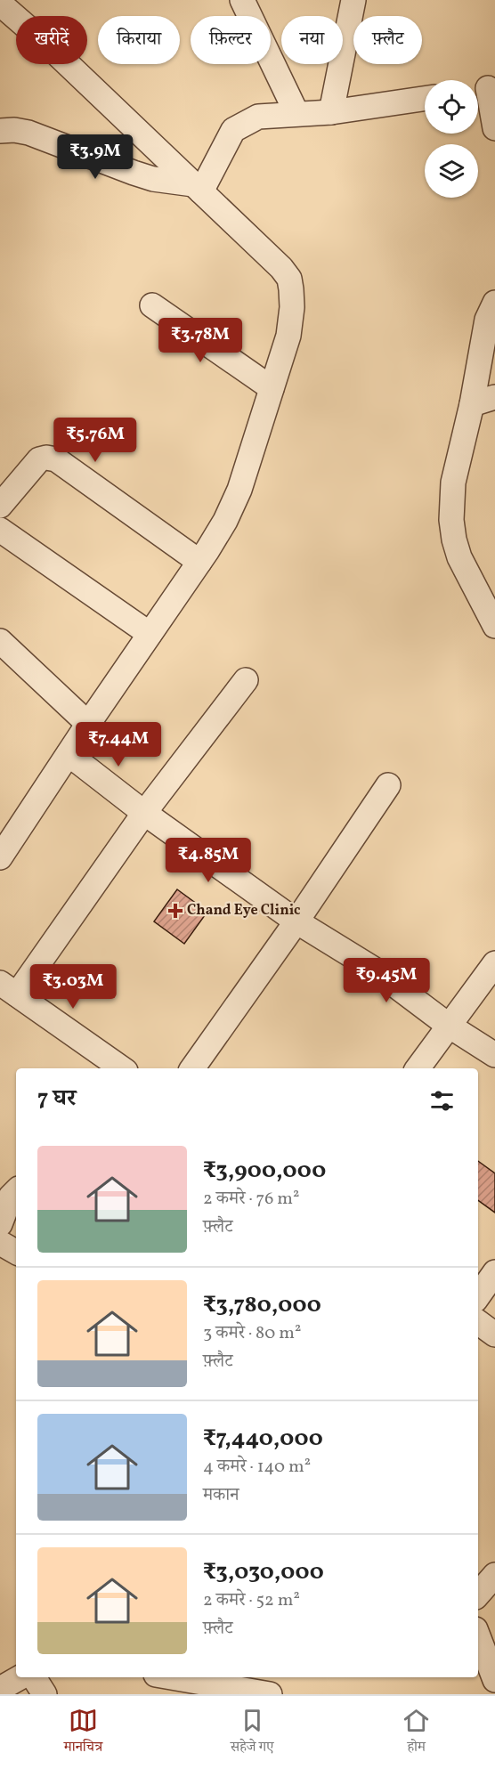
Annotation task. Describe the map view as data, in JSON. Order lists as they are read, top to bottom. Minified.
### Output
{"places":{"health":["Chand Eye Clinic"]},"page":{"chip":["खरीदें","किराया","फ़िल्टर","नया","फ़्लैट"],"price":["₹3.9M","₹3.78M","₹5.76M","₹7.44M","₹4.85M","₹9.45M","₹3.03M"],"heading":"7 घर","list":[{"name":"₹3,900,000","note":"2 कमरे · 76 m² · फ़्लैट"},{"name":"₹3,780,000","note":"3 कमरे · 80 m² · फ़्लैट"},{"name":"₹7,440,000","note":"4 कमरे · 140 m² · मकान"},{"name":"₹3,030,000","note":"2 कमरे · 52 m² · फ़्लैट"}],"tabs":["मानचित्र","सहेजे गए","होम"]}}
